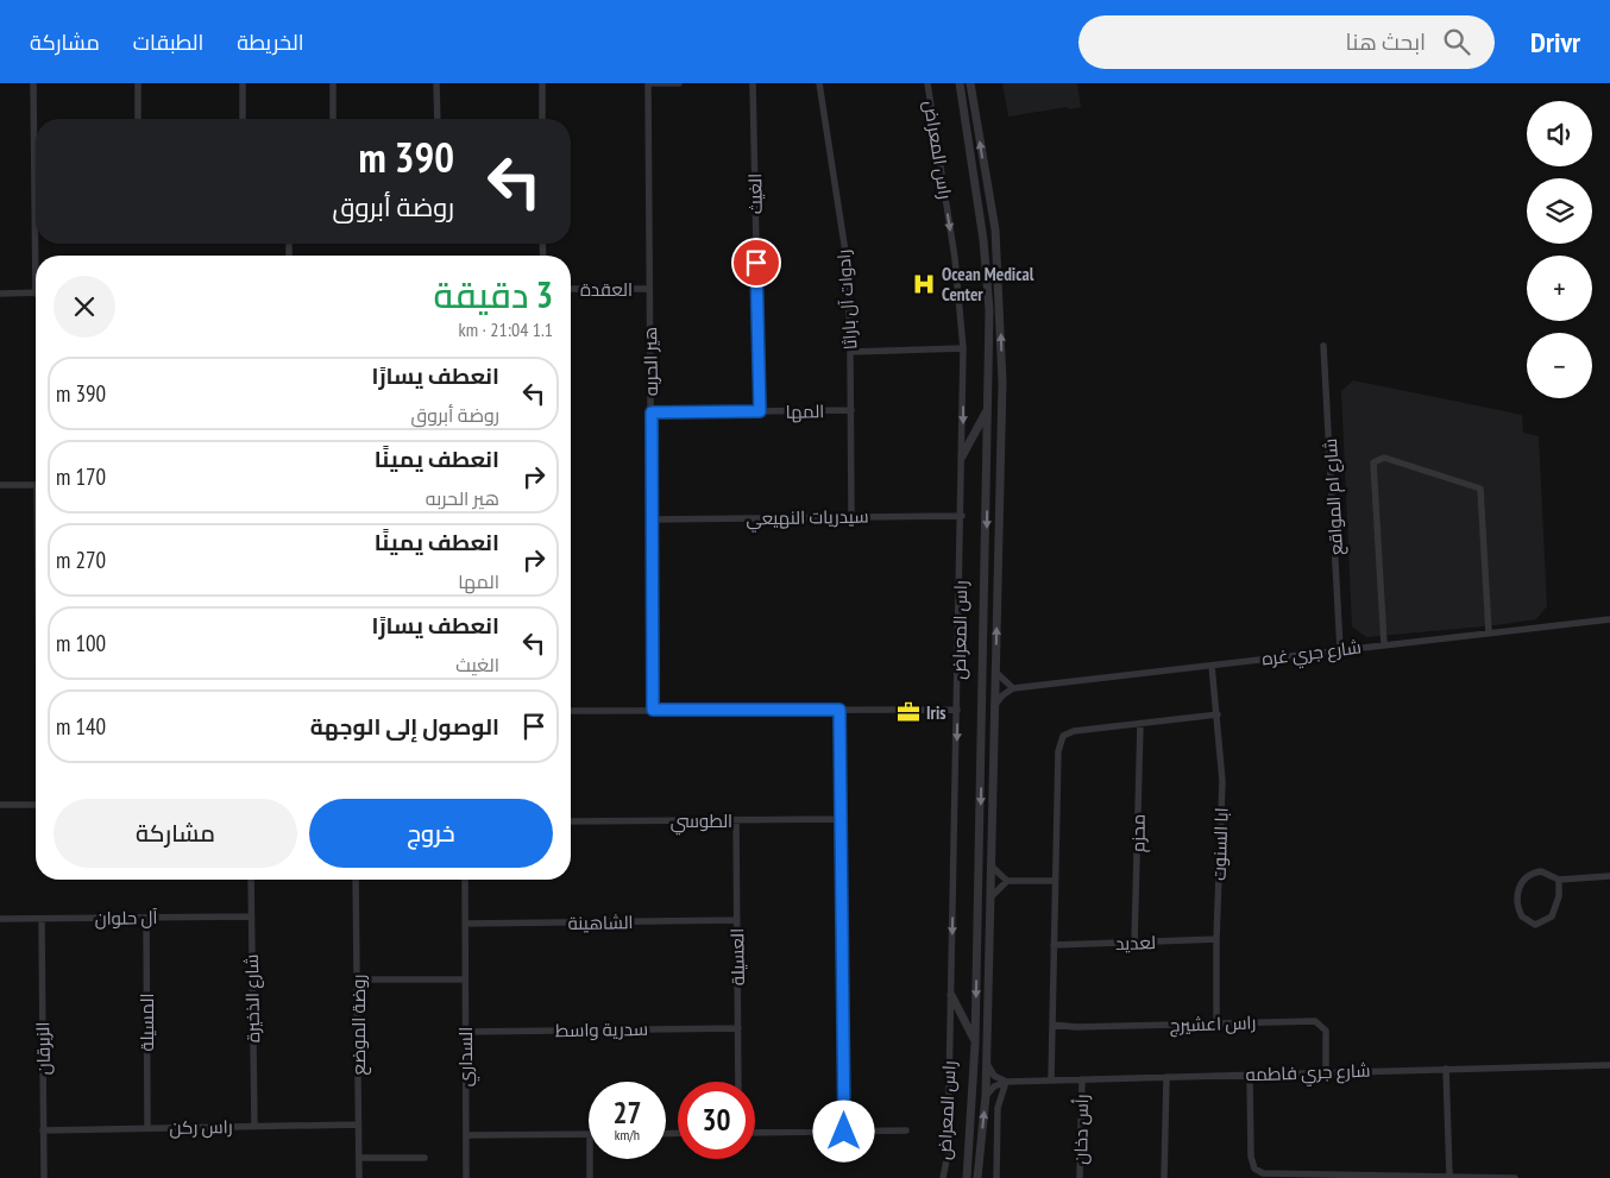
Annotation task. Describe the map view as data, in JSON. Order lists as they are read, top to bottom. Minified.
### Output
{"streets":{"street":["راس المعراض","الغيث","العقدة","رادوات آل باراثا","هير الحربه","المها","شارع ام المواقع","سيدريات النهيعي","شارع جري غره","الطوسي","محزم","ابا السنوت","آل حلوان","الشاهينة","لعديد","العسيلة","شارع الذخيرة","المسيلة","راس اعشيرج","روضة الموضع","سدرية واسط","الزبرقان","السداري","شارع جري فاطمه","راس ركن","رأس دخان"]},"crossings":[["راس المعراض","سيدريات النهيعي"],["الغيث","المها"],["العقدة","هير الحربه"],["رادوات آل باراثا","المها"],["رادوات آل باراثا","سيدريات النهيعي"],["هير الحربه","المها"],["هير الحربه","سيدريات النهيعي"],["شارع ام المواقع","شارع جري غره"],["شارع جري غره","ابا السنوت"],["الطوسي","العسيلة"],["محزم","لعديد"],["ابا السنوت","لعديد"],["ابا السنوت","راس اعشيرج"],["آل حلوان","شارع الذخيرة"],["آل حلوان","المسيلة"],["آل حلوان","الزبرقان"],["الشاهينة","العسيلة"],["الشاهينة","السداري"],["العسيلة","سدرية واسط"],["شارع الذخيرة","راس ركن"],["المسيلة","راس ركن"],["راس اعشيرج","شارع جري فاطمه"],["روضة الموضع","راس ركن"],["سدرية واسط","السداري"],["الزبرقان","راس ركن"],["شارع جري فاطمه","رأس دخان"]],"places":{"hospital":["Ocean Medical Center"],"office":["Iris"]},"page":{"header":"Drivr","search":"ابحث هنا","nav":["الخريطة","الطبقات","مشاركة"],"map_buttons":["+","−"],"turn":["390 m","روضة أبروق"],"heading":["3 دقيقة","1.1 km · 21:04"],"list":[{"name":"انعطف يسارًا","note":"روضة أبروق","value":"390 m"},{"name":"انعطف يمينًا","note":"هير الحربه","value":"170 m"},{"name":"انعطف يمينًا","note":"المها","value":"270 m"},{"name":"انعطف يسارًا","note":"الغيث","value":"100 m"},{"name":"الوصول إلى الوجهة","value":"140 m"}],"buttons":["خروج","مشاركة"],"speed":"27 km/h","limit":"30"}}
